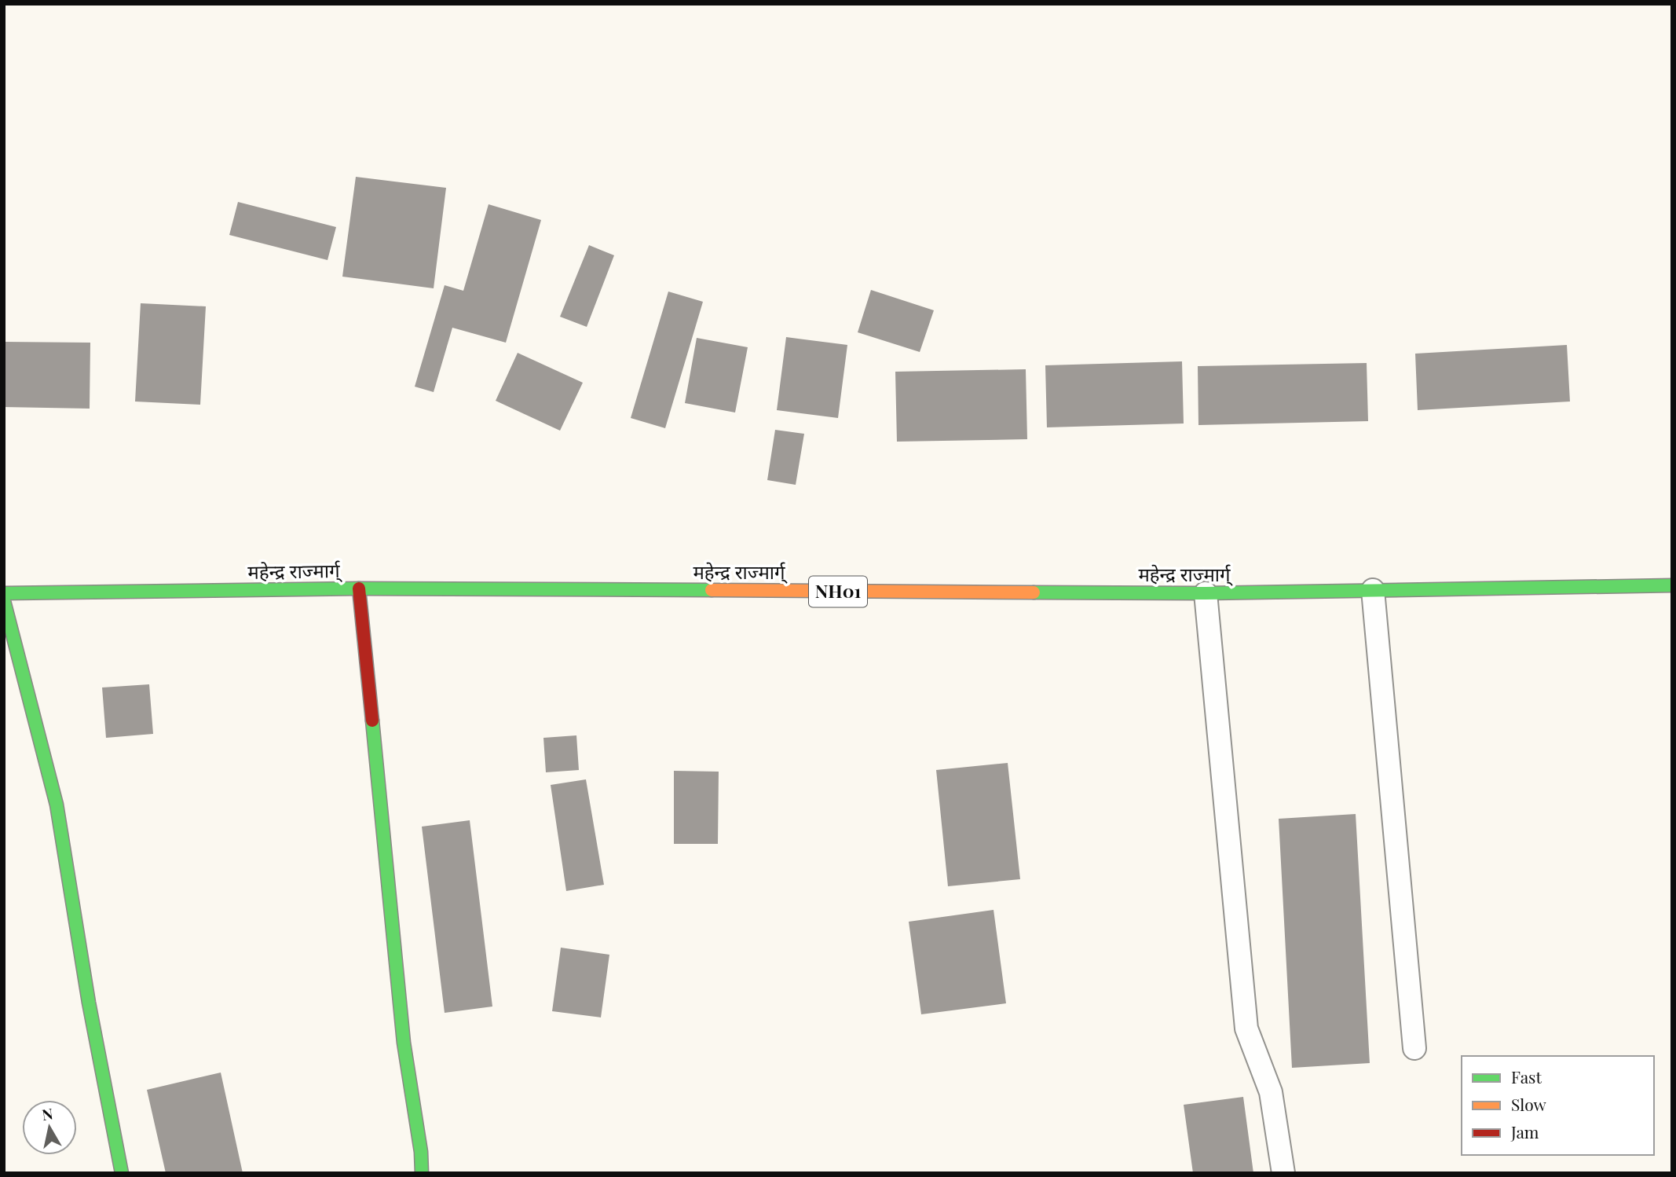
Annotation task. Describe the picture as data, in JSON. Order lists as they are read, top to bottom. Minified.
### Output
{"streets":{"main road":["महेन्द्र राज्मार्ग्","NH01"]},"legend":["Fast","Slow","Jam"],"north":"top"}
